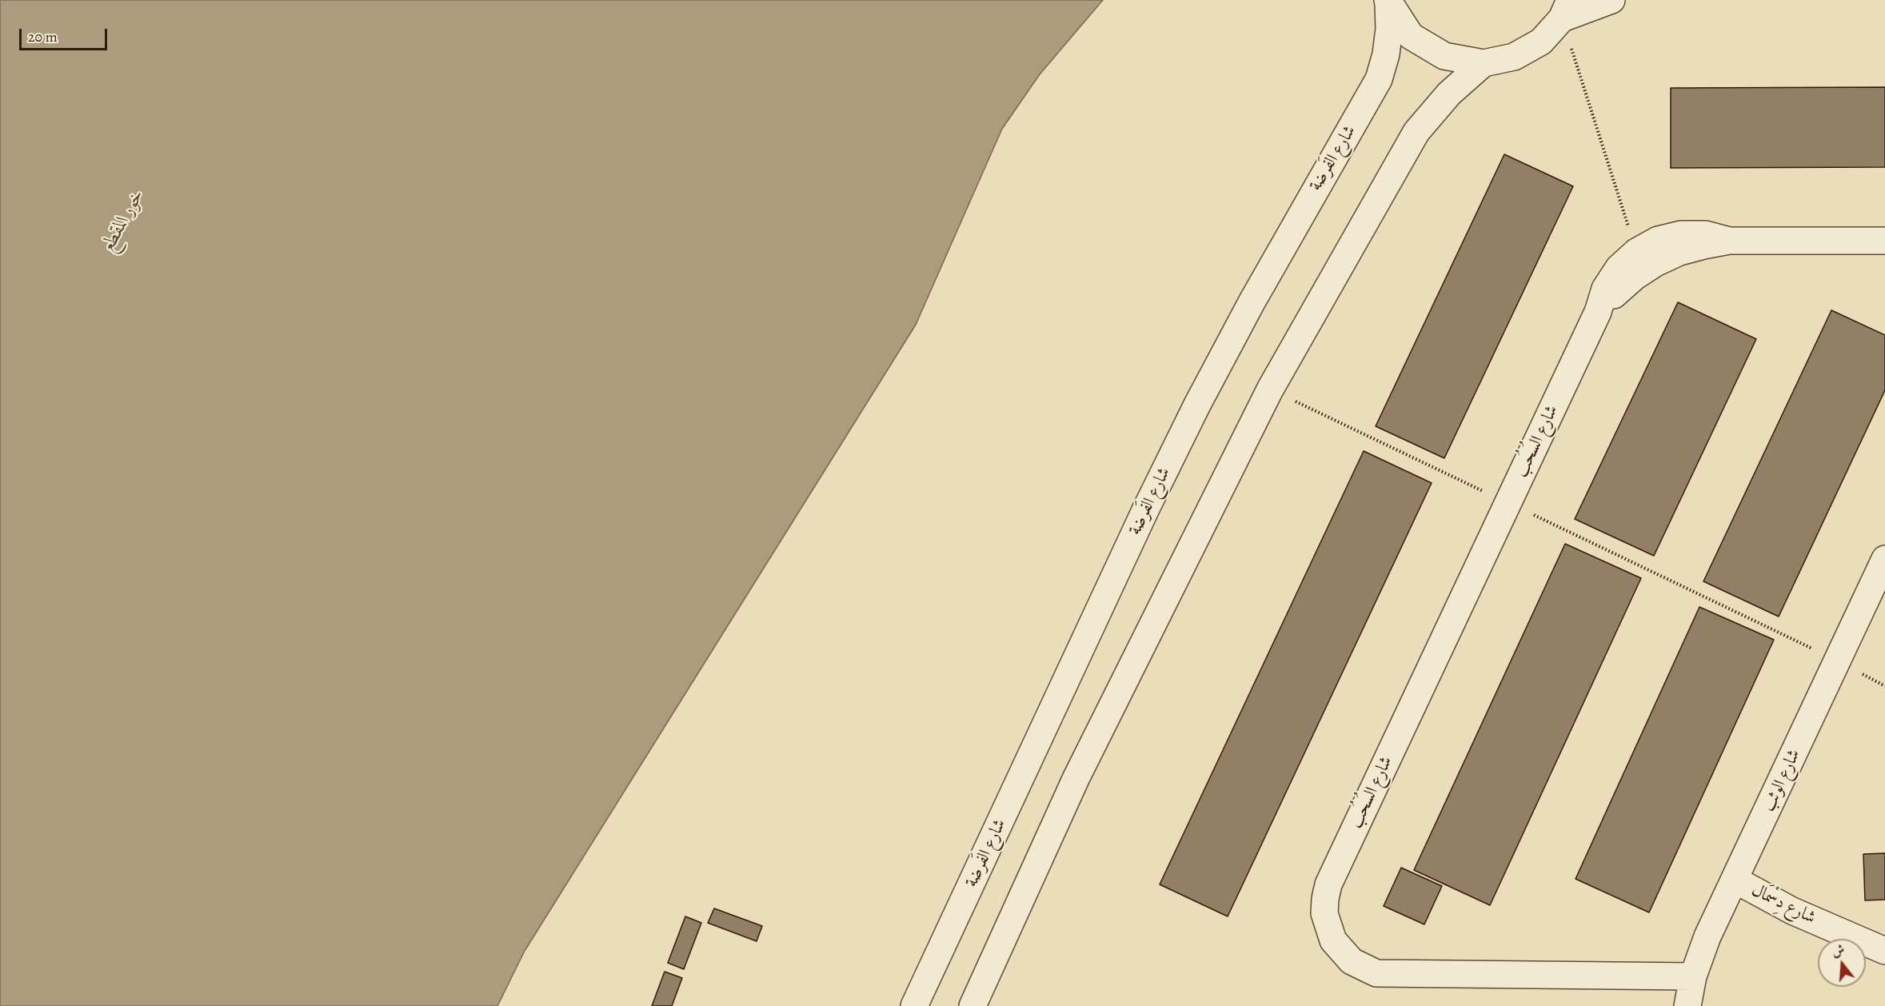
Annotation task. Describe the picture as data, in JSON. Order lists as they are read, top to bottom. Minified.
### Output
{"streets":{"street":["شارع الفَرضة","شارع السُحُب","شارع الوثب","شارع دِسْمَال"]},"crossings":[["شارع السُحُب","شارع الوثب"],["شارع الوثب","شارع دِسْمَال"]],"water":["خور المقطع"],"scale_bar":"20 m","north":"top"}
